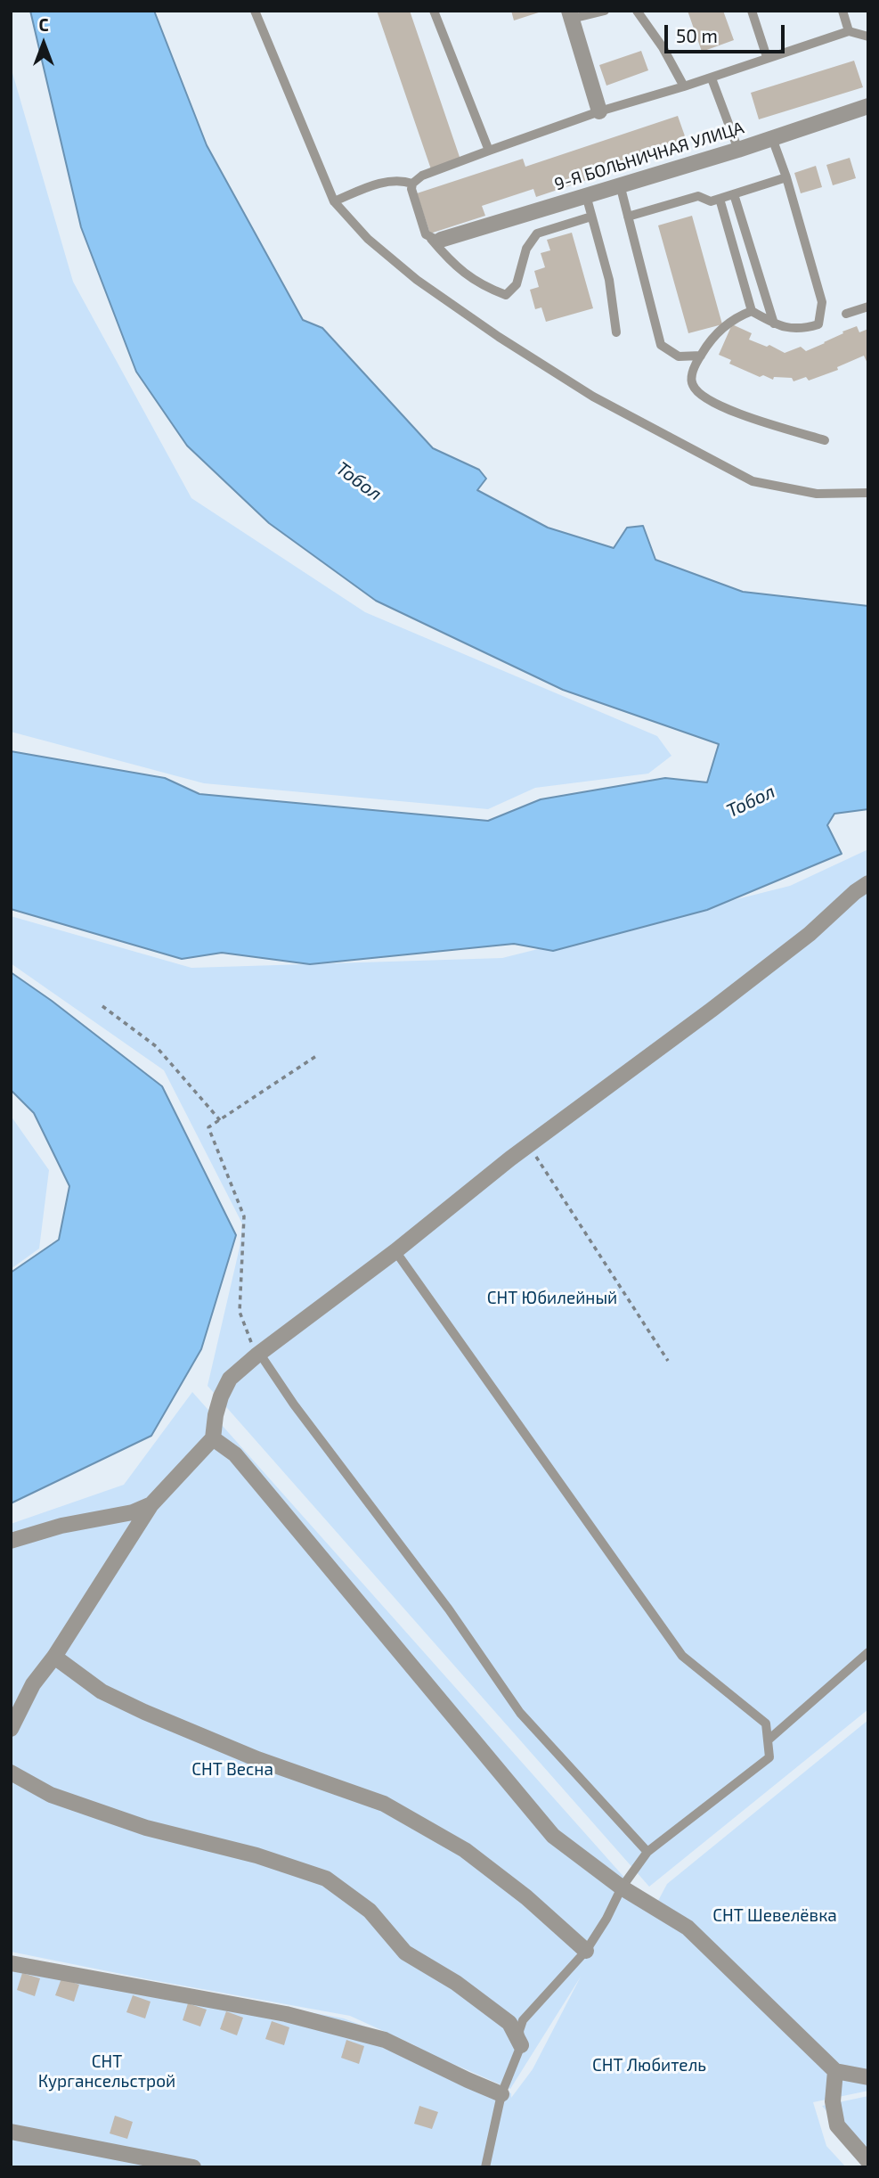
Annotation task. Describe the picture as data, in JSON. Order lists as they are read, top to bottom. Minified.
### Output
{"streets":{"street":["9-Я БОЛЬНИЧНАЯ УЛИЦА"]},"water":["Тобол"],"parks":["СНТ Юбилейный","СНТ Весна","СНТ Шевелёвка","СНТ Кургансельстрой","СНТ Любитель"],"scale_bar":"50 m","north":"top"}
